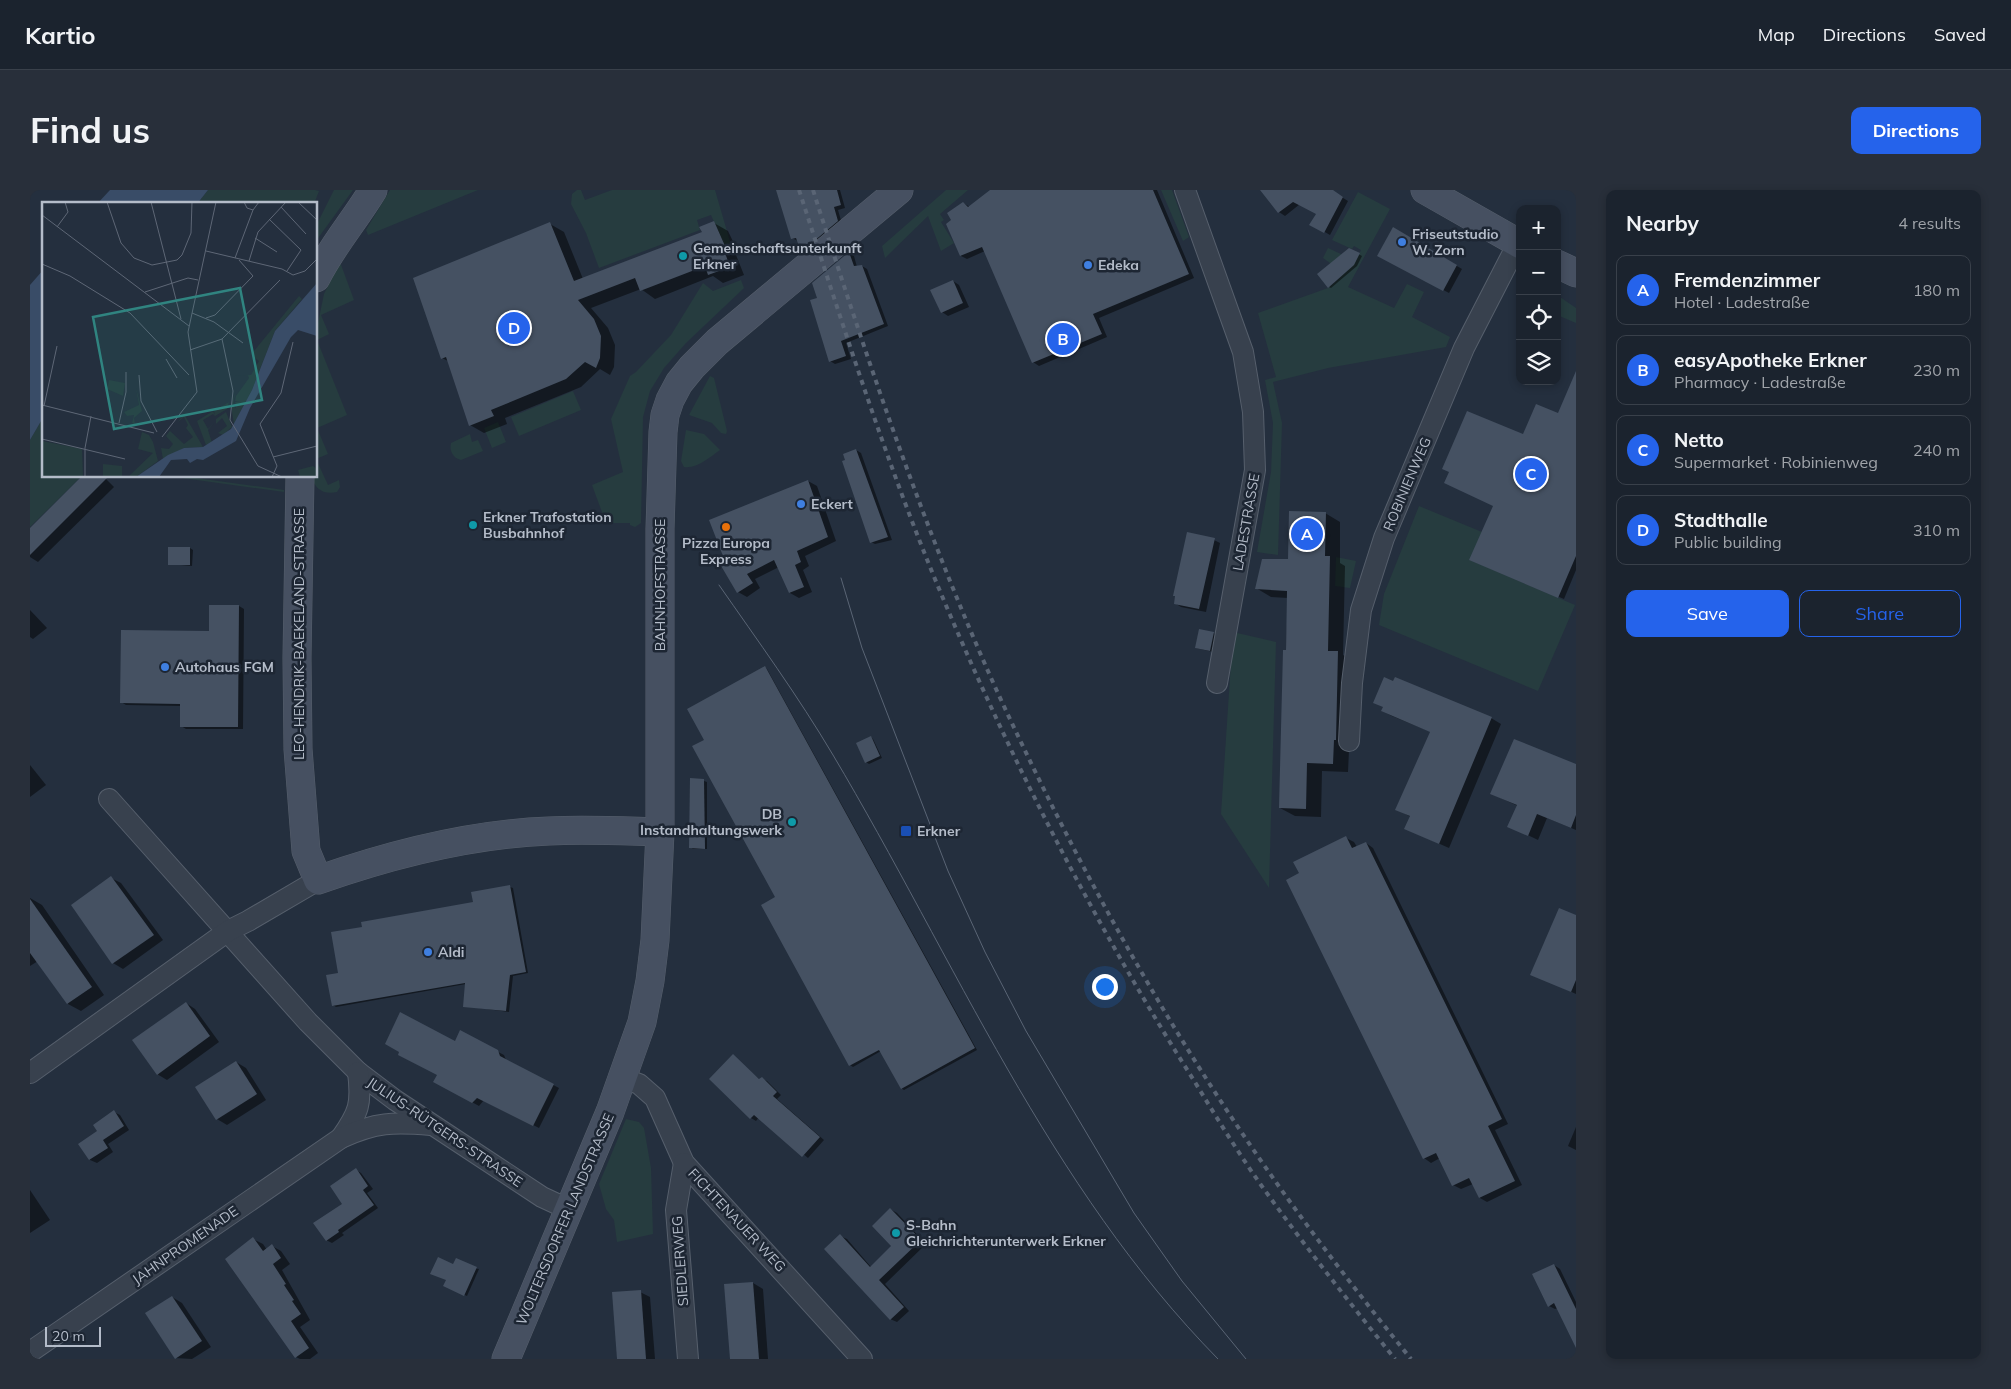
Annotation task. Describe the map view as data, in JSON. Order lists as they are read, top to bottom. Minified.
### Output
{"streets":{"main road":["BAHNHOFSTRASSE","LEO-HENDRIK-BAEKELAND-STRASSE","WOLTERSDORFER LANDSTRASSE"],"street":["ROBINIENWEG","LADESTRASSE","JULIUS-RÜTGERS-STRASSE","FICHTENAUER WEG","JAHNPROMENADE","SIEDLERWEG"]},"crossings":[["BAHNHOFSTRASSE","WOLTERSDORFER LANDSTRASSE"],["BAHNHOFSTRASSE","FICHTENAUER WEG"],["JULIUS-RÜTGERS-STRASSE","WOLTERSDORFER LANDSTRASSE"],["JULIUS-RÜTGERS-STRASSE","JAHNPROMENADE"],["WOLTERSDORFER LANDSTRASSE","FICHTENAUER WEG"],["FICHTENAUER WEG","SIEDLERWEG"]],"places":{"other":["Friseutstudio W. Zorn","Gemeinschaftsunterkunft Erkner","Edeka","Eckert","Erkner Trafostation Busbahnhof","Pizza Europa Express","Autohaus FGM","DB Instandhaltungswerk","Aldi","S-Bahn Gleichrichterunterwerk Erkner"],"transit":["Erkner"]},"scale_bar":"20 m","page":{"header":"Kartio","nav":["Map","Directions","Saved"],"buttons":["Directions",["Save","Share"]],"title":"Find us","heading":["Nearby","4 results"],"map_buttons":["+","−"],"list":[{"mark":"A","name":"Fremdenzimmer","note":"Hotel · Ladestraße","value":"180 m"},{"mark":"B","name":"easyApotheke Erkner","note":"Pharmacy · Ladestraße","value":"230 m"},{"mark":"C","name":"Netto","note":"Supermarket · Robinienweg","value":"240 m"},{"mark":"D","name":"Stadthalle","note":"Public building","value":"310 m"}],"pins":["D","B","C","A"],"scale":"20 m"}}
